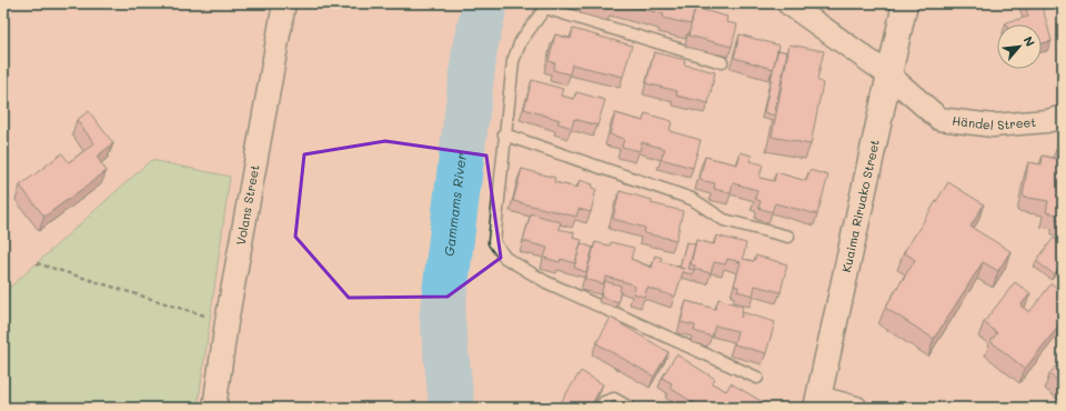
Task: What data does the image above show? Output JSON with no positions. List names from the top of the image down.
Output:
{
  "streets": {
    "street": ["Händel Street", "Volans Street", "Kuaima Riruako Street"]
  },
  "crossings": [
    ["Händel Street", "Kuaima Riruako Street"]
  ],
  "water": ["Gammams River"],
  "north": "top right"
}
